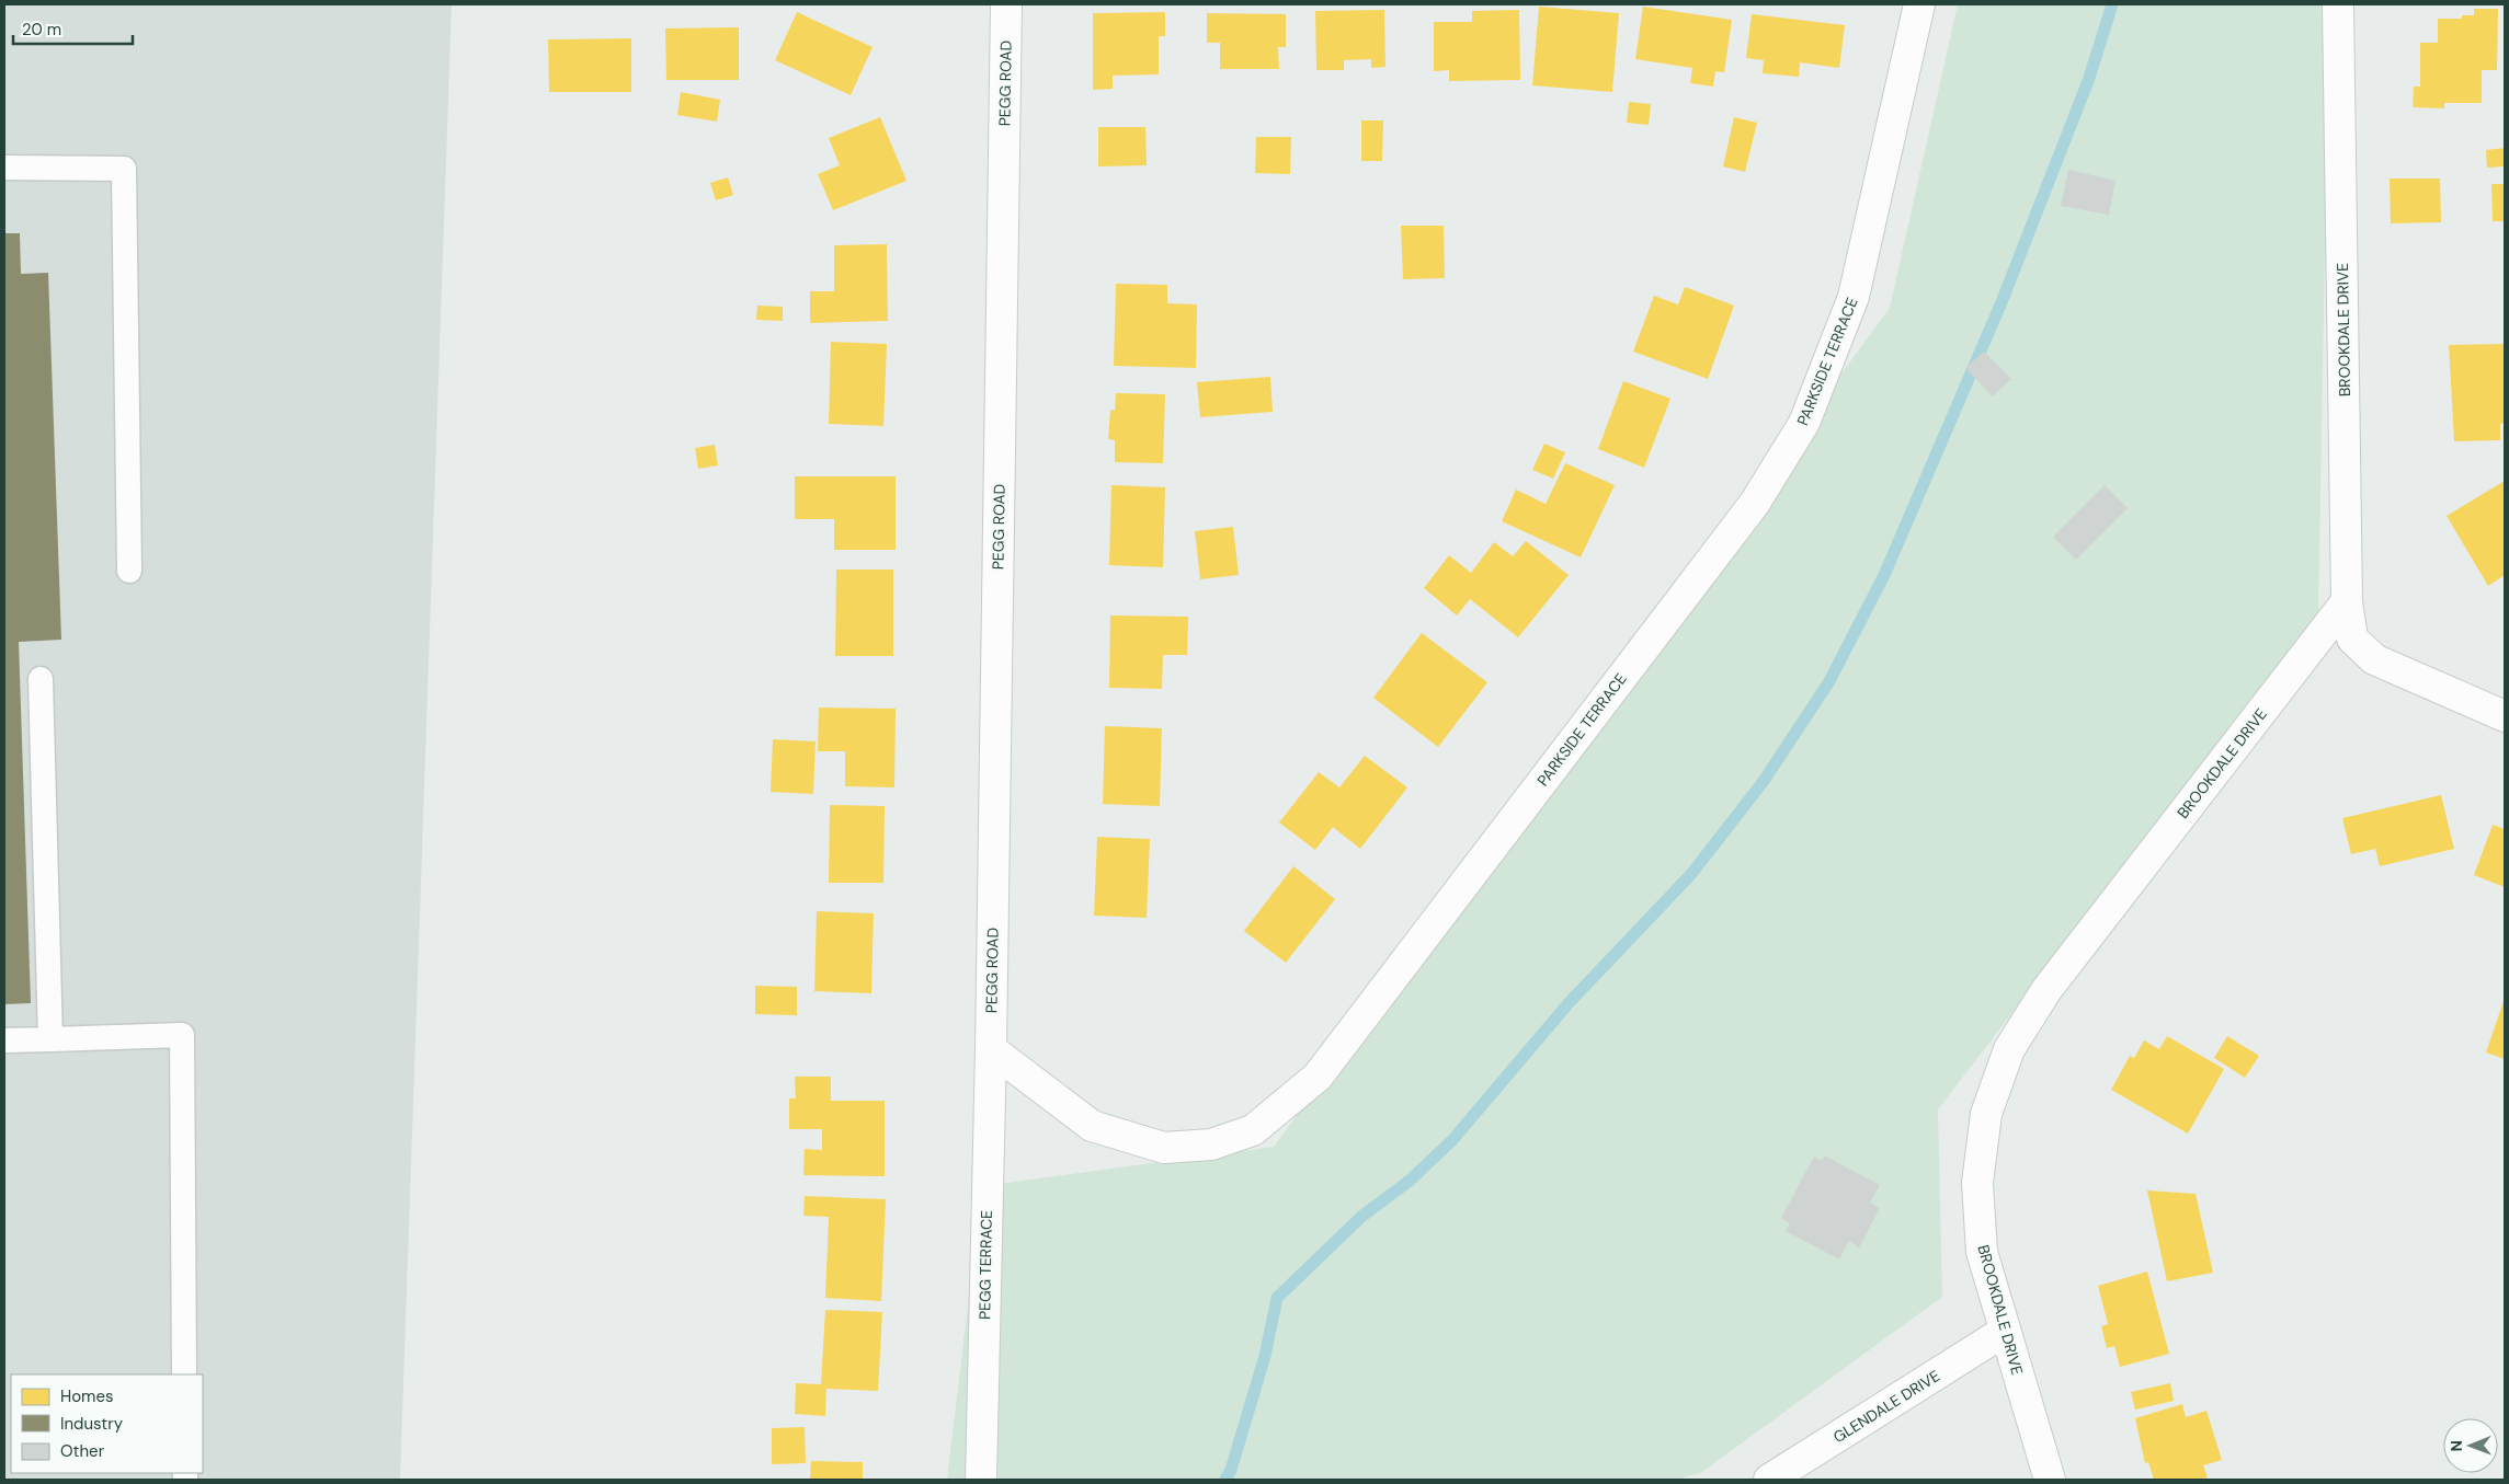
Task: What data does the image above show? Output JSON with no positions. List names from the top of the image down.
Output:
{
  "streets": {
    "street": [
      "PEGG ROAD",
      "BROOKDALE DRIVE",
      "PARKSIDE TERRACE",
      "PEGG TERRACE",
      "GLENDALE DRIVE"
    ]
  },
  "crossings": [
    ["PEGG ROAD", "PARKSIDE TERRACE"],
    ["PEGG ROAD", "PEGG TERRACE"],
    ["BROOKDALE DRIVE", "GLENDALE DRIVE"],
    ["PARKSIDE TERRACE", "PEGG TERRACE"]
  ],
  "legend": ["Homes", "Industry", "Other"],
  "scale_bar": "20 m",
  "north": "left"
}
